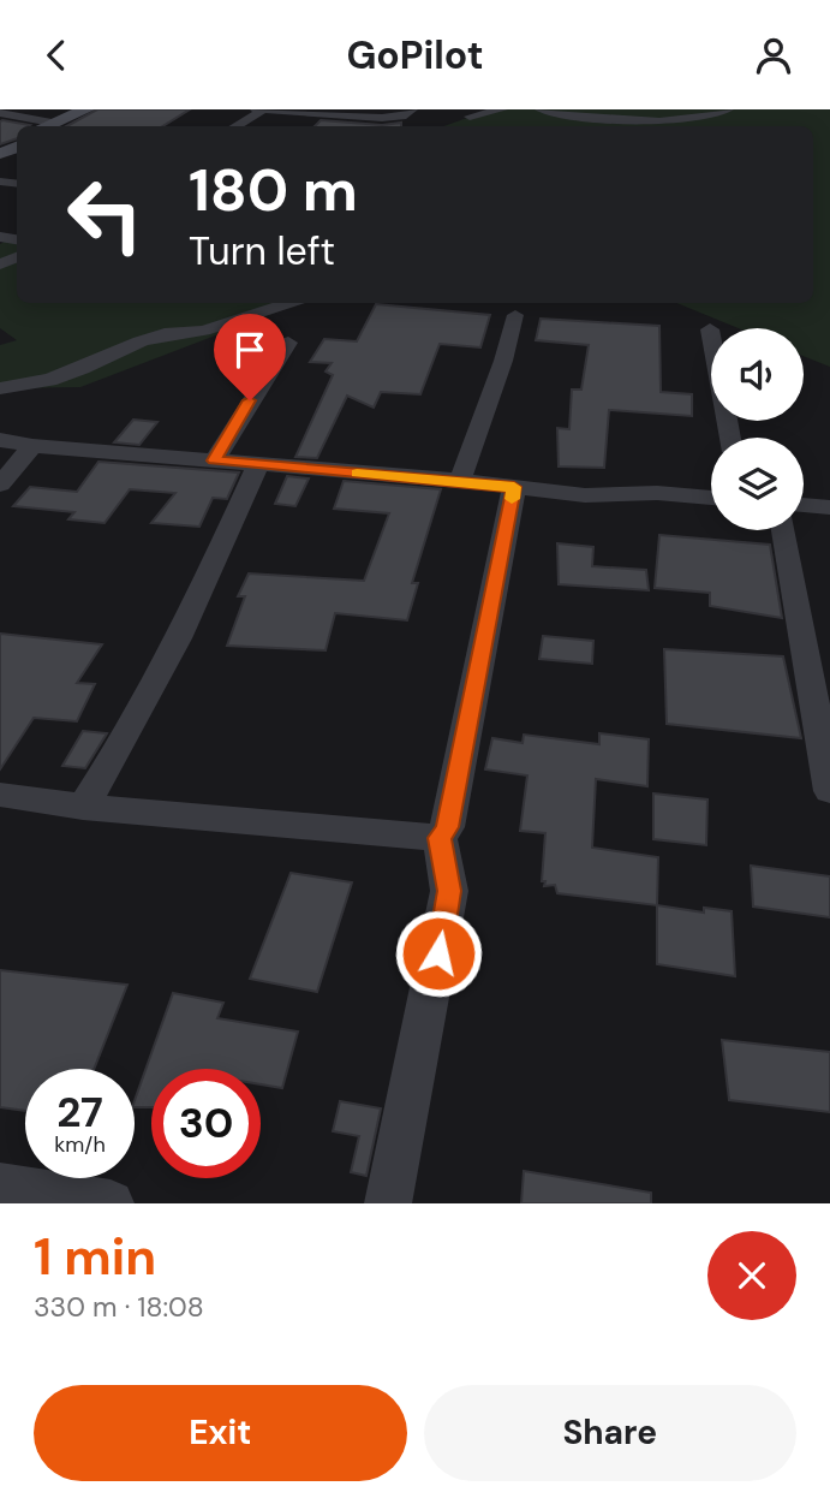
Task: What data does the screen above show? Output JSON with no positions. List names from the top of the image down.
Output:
{
  "page": {
    "header": "GoPilot",
    "turn": ["180 m", "Turn left"],
    "speed": "27 km/h",
    "limit": "30",
    "heading": ["1 min", "330 m · 18:08"],
    "buttons": ["Exit", "Share"]
  }
}
